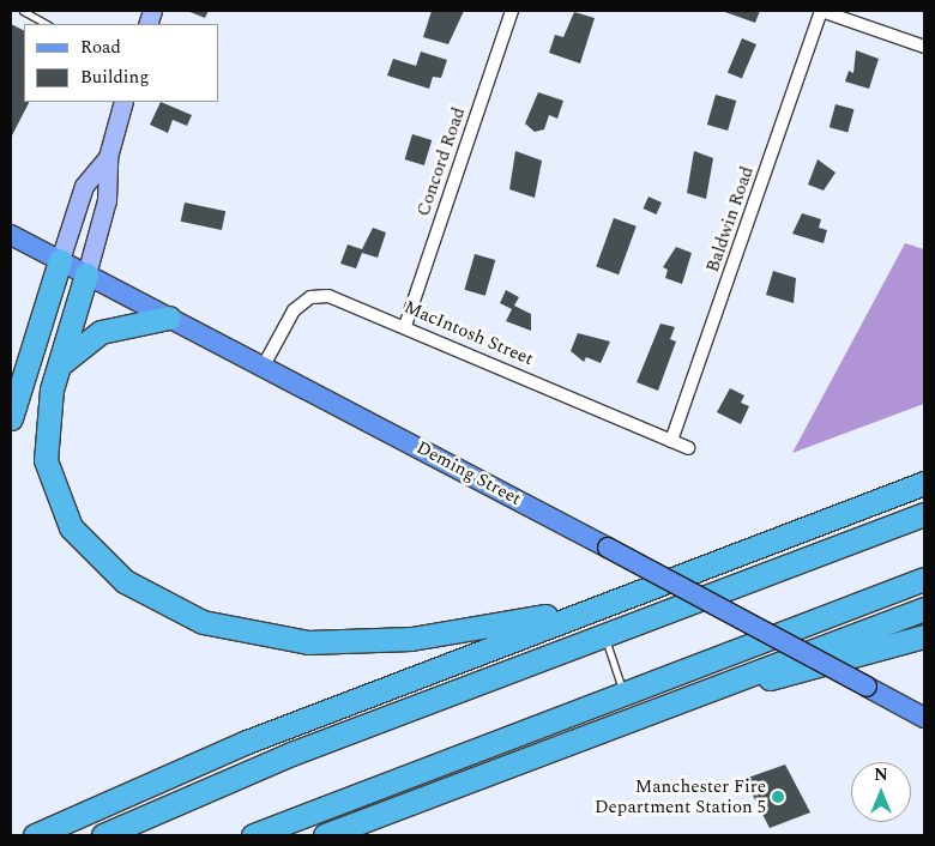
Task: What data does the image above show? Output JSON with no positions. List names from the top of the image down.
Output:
{
  "streets": {
    "main road": ["Deming Street"],
    "street": ["Concord Road", "Baldwin Road", "MacIntosh Street"]
  },
  "crossings": [
    ["Concord Road", "MacIntosh Street"],
    ["Baldwin Road", "MacIntosh Street"],
    ["MacIntosh Street", "Deming Street"]
  ],
  "places": ["Manchester Fire Department Station 5"],
  "legend": ["Road", "Building"],
  "north": "top"
}
